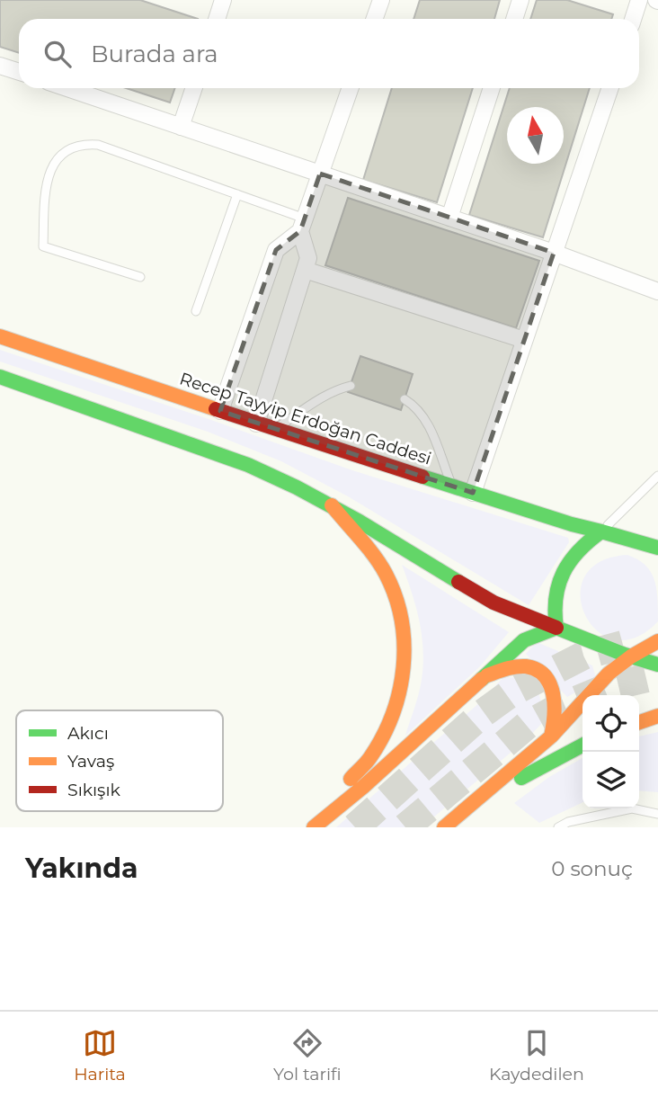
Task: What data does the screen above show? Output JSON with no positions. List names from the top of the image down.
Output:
{
  "streets": {
    "main road": ["Recep Tayyip Erdoğan Caddesi"]
  },
  "legend": ["Akıcı", "Yavaş", "Sıkışık"],
  "north": "top",
  "page": {
    "search": "Burada ara",
    "heading": ["Yakında", "0 sonuç"],
    "nav": ["Harita", "Yol tarifi", "Kaydedilen"]
  }
}
